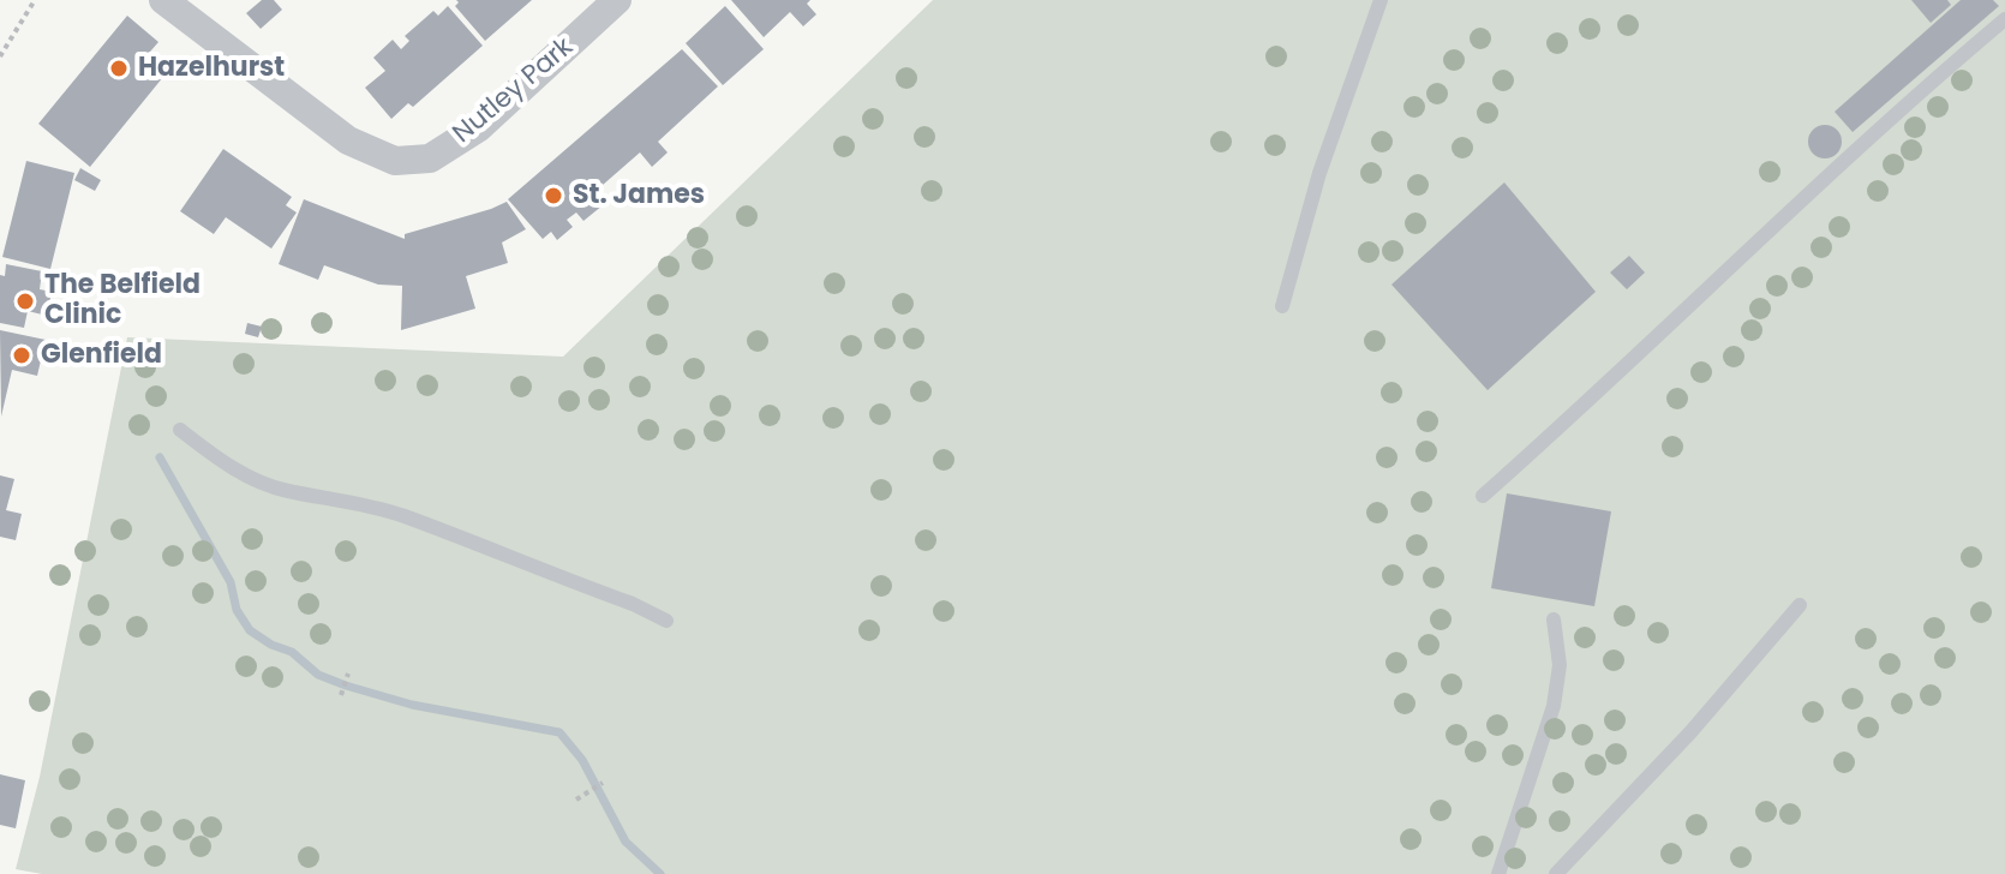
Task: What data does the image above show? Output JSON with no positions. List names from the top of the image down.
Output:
{
  "streets": {
    "street": ["Nutley Park"]
  },
  "places": [
    "Hazelhurst",
    "St. James",
    "The Belfield Clinic",
    "Glenfield"
  ]
}
